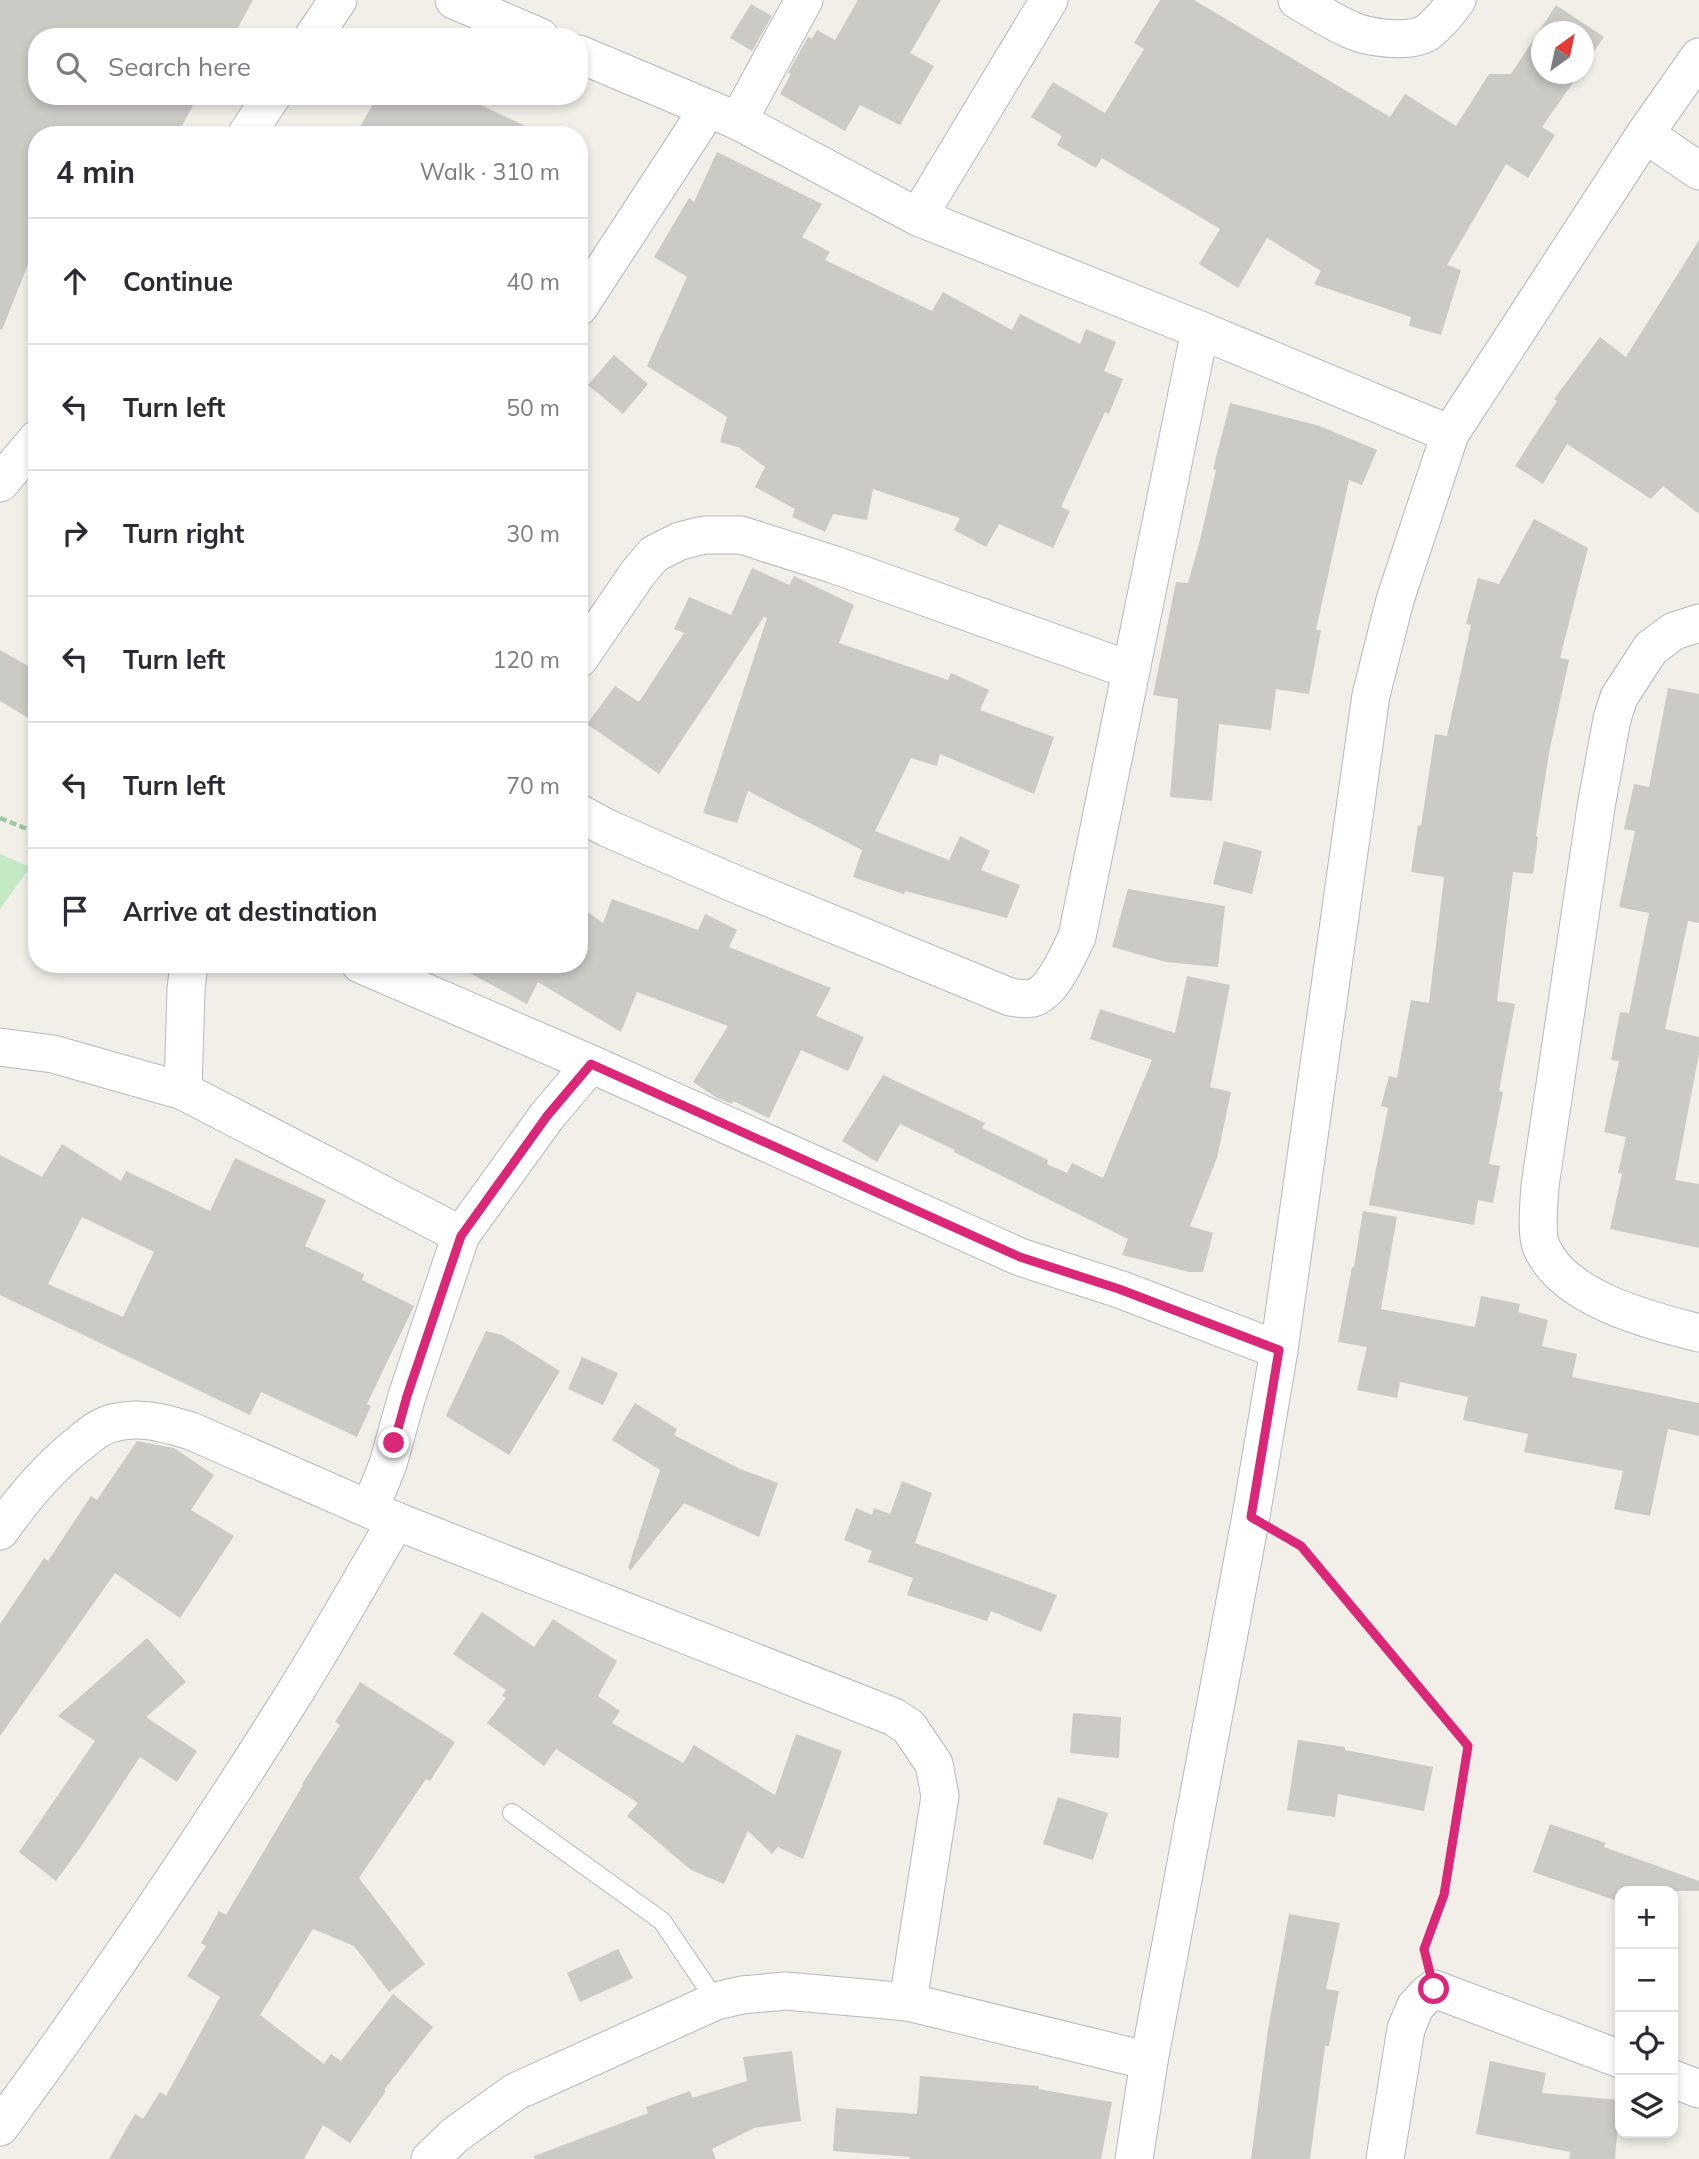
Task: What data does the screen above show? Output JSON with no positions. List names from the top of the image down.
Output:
{
  "north": "top right",
  "page": {
    "search": "Search here",
    "heading": ["4 min", "Walk · 310 m"],
    "list": [
      ["Continue", "40 m"],
      ["Turn left", "50 m"],
      ["Turn right", "30 m"],
      ["Turn left", "120 m"],
      ["Turn left", "70 m"],
      "Arrive at destination"
    ],
    "map_buttons": ["+", "−"]
  }
}
